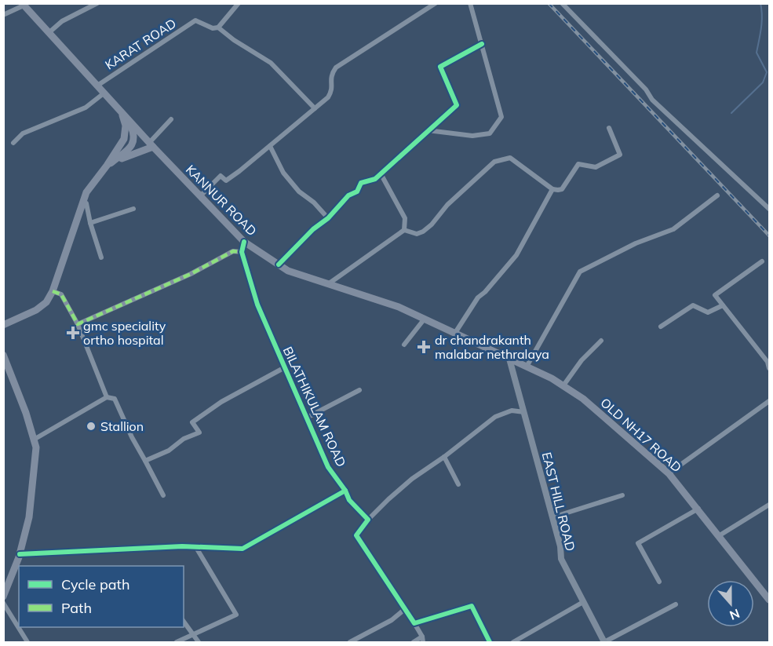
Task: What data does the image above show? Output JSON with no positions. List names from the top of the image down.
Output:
{
  "streets": {
    "main road": ["KANNUR ROAD", "OLD NH17 ROAD"],
    "street": ["KARAT ROAD", "BILATHIKULAM ROAD", "EAST HILL ROAD"]
  },
  "crossings": [
    ["KARAT ROAD", "KANNUR ROAD"],
    ["KANNUR ROAD", "BILATHIKULAM ROAD"],
    ["KANNUR ROAD", "OLD NH17 ROAD"],
    ["KANNUR ROAD", "EAST HILL ROAD"],
    ["OLD NH17 ROAD", "EAST HILL ROAD"]
  ],
  "places": {
    "health": ["gmc speciality ortho hospital", "dr chandrakanth malabar nethralaya"],
    "other": ["Stallion"]
  },
  "legend": ["Cycle path", "Path"],
  "north": "bottom"
}
